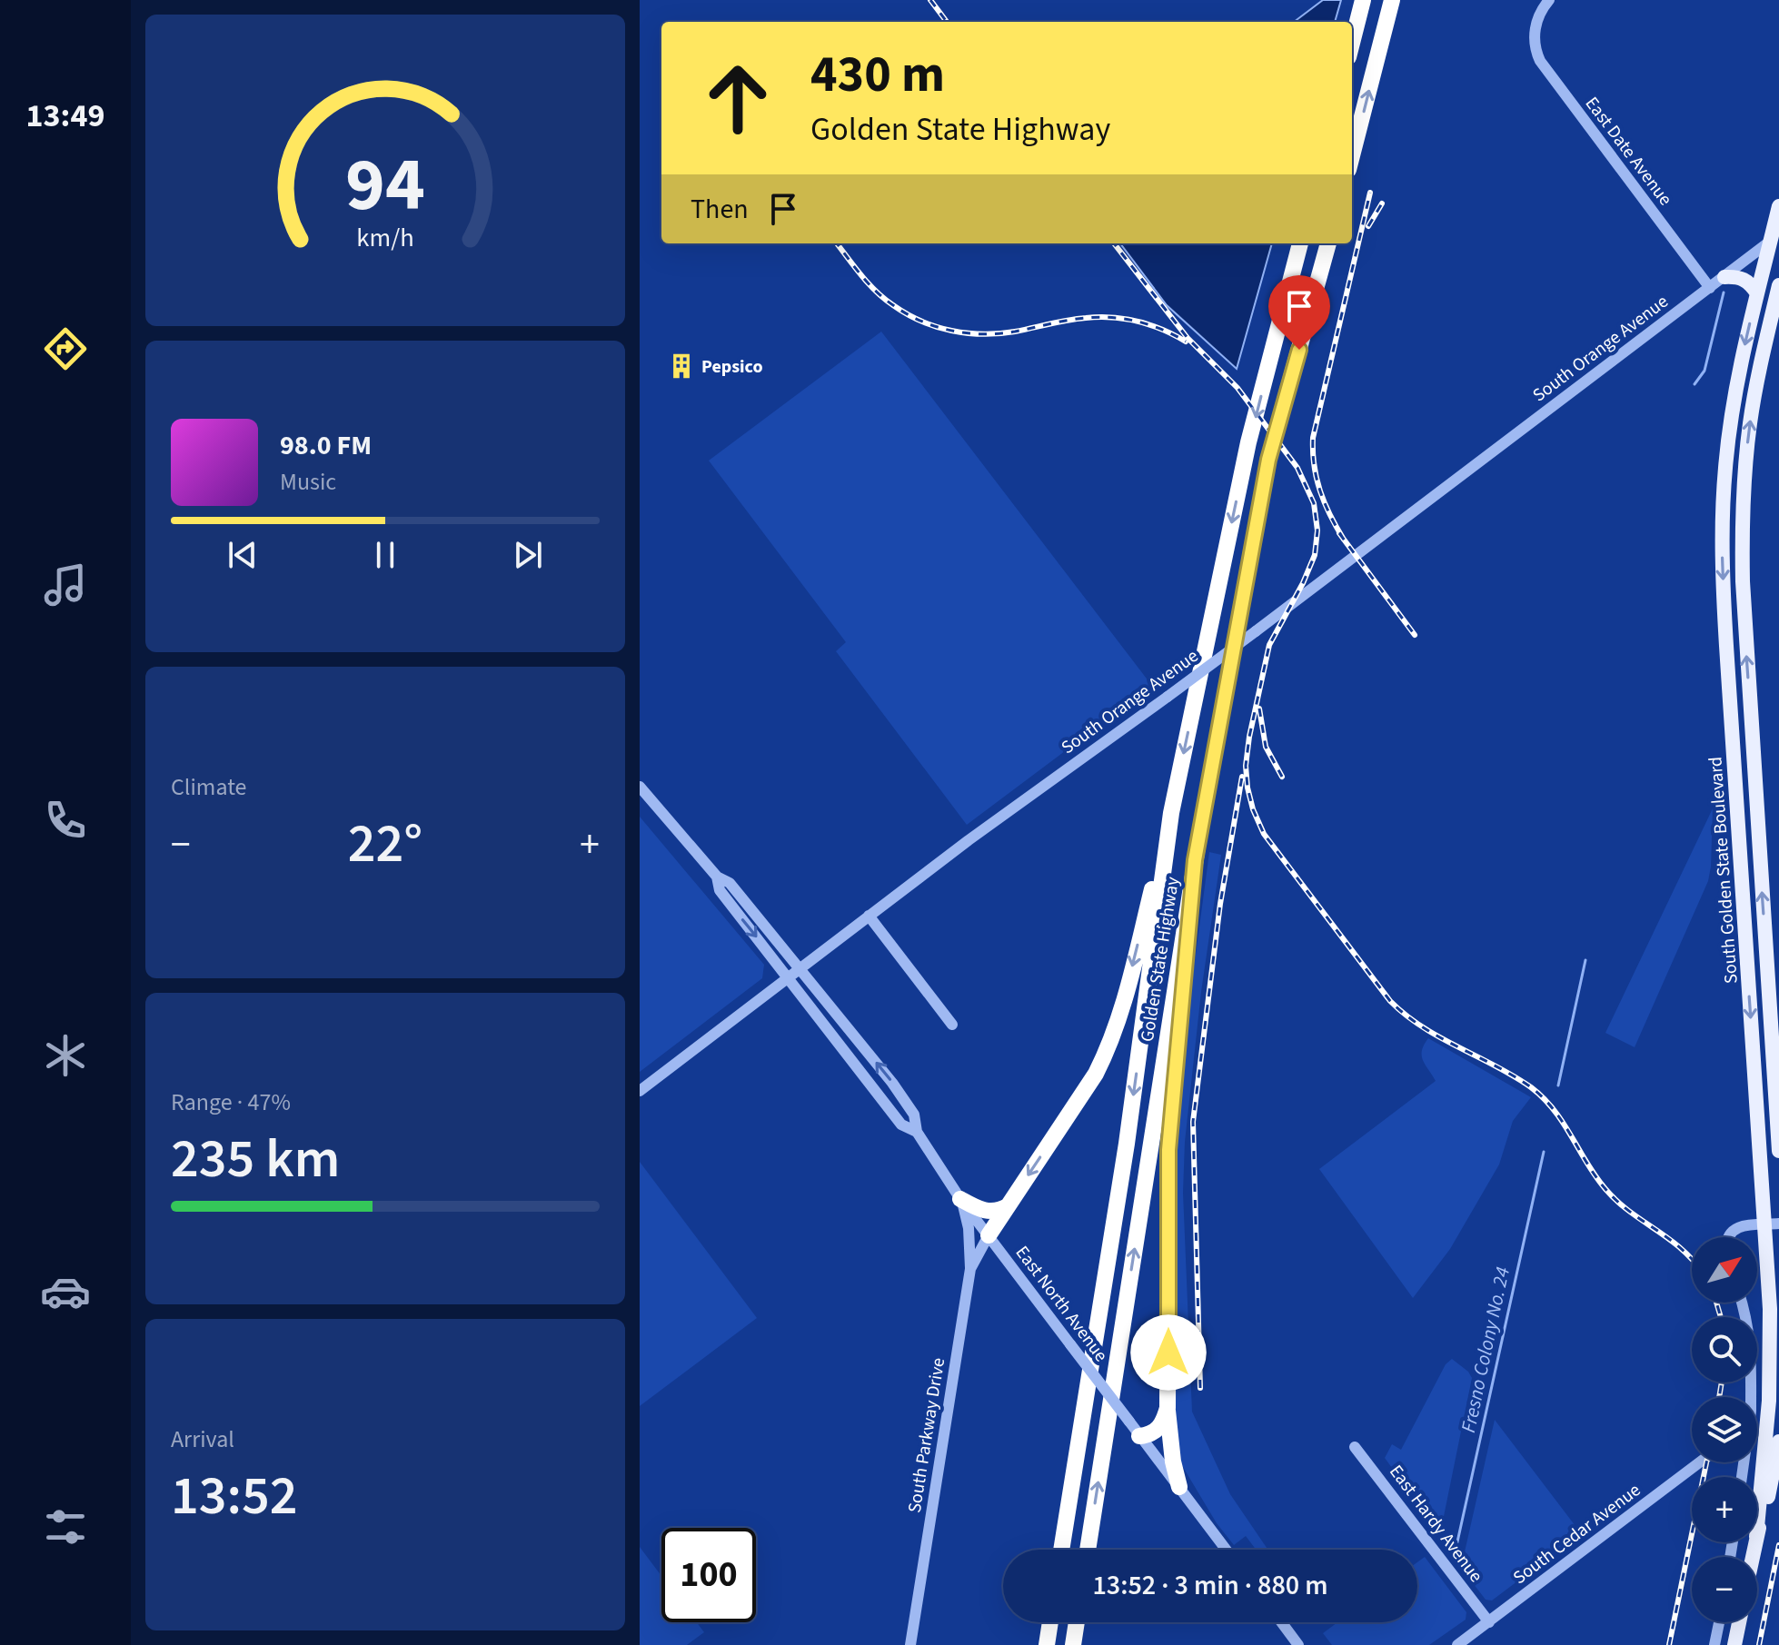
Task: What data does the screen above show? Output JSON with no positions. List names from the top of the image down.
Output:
{
  "streets": {
    "highway": ["Golden State Highway"],
    "main road": ["South Golden State Boulevard"],
    "street": [
      "East Date Avenue",
      "South Orange Avenue",
      "East North Avenue",
      "South Parkway Drive",
      "East Hardy Avenue",
      "South Cedar Avenue"
    ]
  },
  "crossings": [
    ["East Date Avenue", "South Orange Avenue"],
    ["South Orange Avenue", "South Golden State Boulevard"],
    ["South Orange Avenue", "East North Avenue"],
    ["East North Avenue", "South Parkway Drive"],
    ["East Hardy Avenue", "South Cedar Avenue"]
  ],
  "water": ["Fresno Colony No. 24"],
  "places": {
    "building": ["Pepsico"]
  },
  "north": "top right",
  "page": {
    "tabs": "13:49",
    "turn": ["430 m", "Golden State Highway"],
    "then": "Then",
    "song": ["98.0 FM", "Music"],
    "tile": [
      "Climate",
      ["Range · 47%", "235 km"],
      ["Arrival", "13:52"]
    ],
    "heat": ["−", "22°", "+"],
    "map_buttons": ["+", "−"],
    "limit": "100",
    "trip": "13:52 · 3 min · 880 m",
    "gauge": ["94", "km/h"]
  }
}
